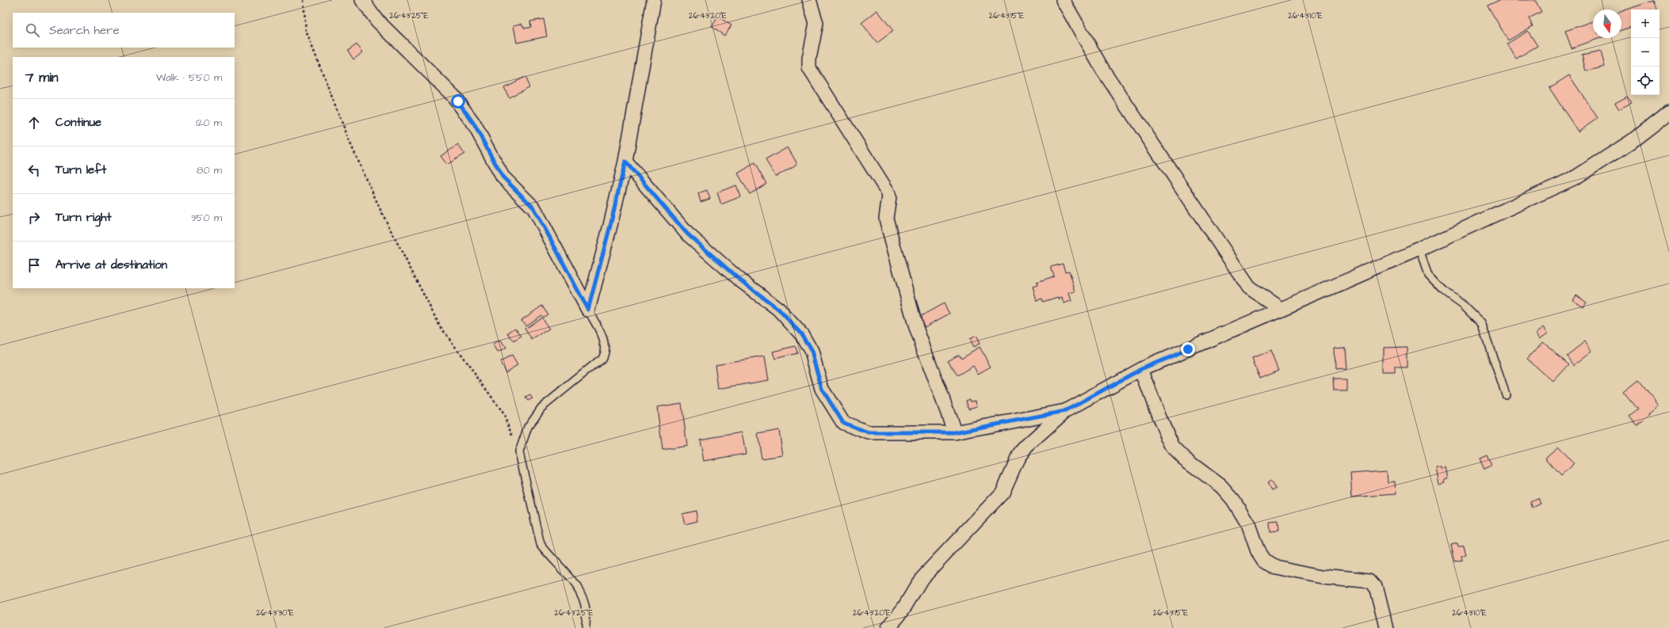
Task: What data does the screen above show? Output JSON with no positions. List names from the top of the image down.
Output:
{
  "north": "bottom",
  "page": {
    "map_buttons": ["+", "−"],
    "search": "Search here",
    "heading": ["7 min", "Walk · 550 m"],
    "list": [
      ["Continue", "120 m"],
      ["Turn left", "80 m"],
      ["Turn right", "350 m"],
      "Arrive at destination"
    ]
  },
  "coordinates": [
    "26°43'25\"E",
    "26°43'20\"E",
    "26°43'15\"E",
    "26°43'10\"E",
    "26°43'30\"E"
  ]
}
